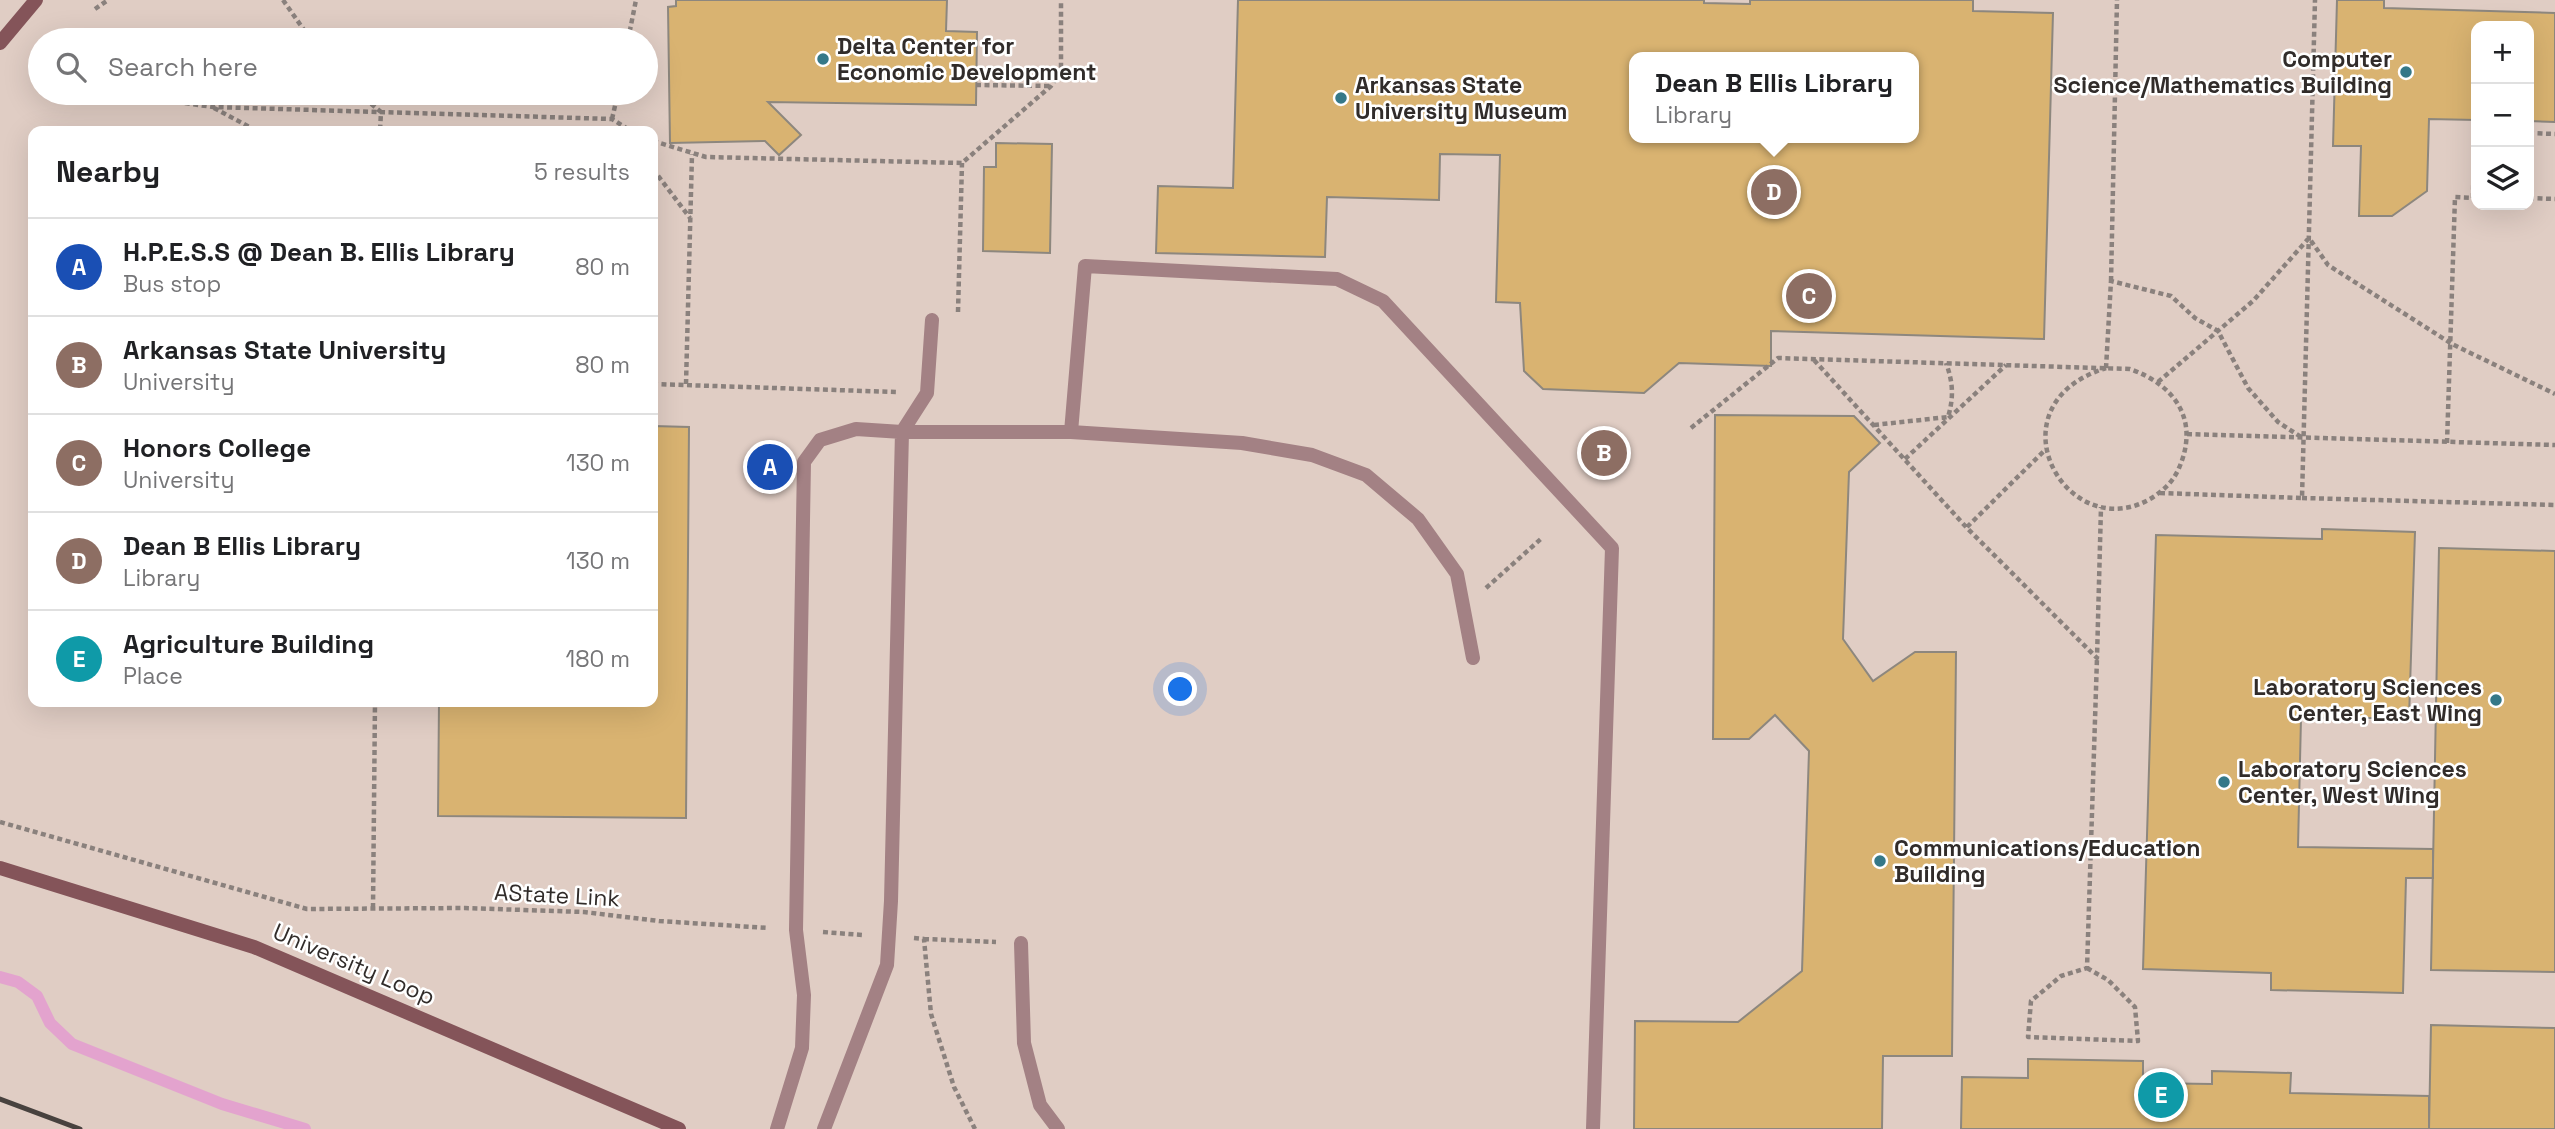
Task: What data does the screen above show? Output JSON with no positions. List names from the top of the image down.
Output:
{
  "streets": {
    "street": ["University Loop"],
    "path": ["AState Link"]
  },
  "places": [
    "Delta Center for Economic Development",
    "Computer Science/Mathematics Building",
    "Arkansas State University Museum",
    "Laboratory Sciences Center, East Wing",
    "Laboratory Sciences Center, West Wing",
    "Communications/Education Building"
  ],
  "page": {
    "map_buttons": ["+", "−"],
    "search": "Search here",
    "popup": ["Dean B Ellis Library", "Library"],
    "heading": ["Nearby", "5 results"],
    "pins": [
      "D",
      "C",
      "B",
      "A",
      "E"
    ],
    "list": [
      {
        "mark": "A",
        "name": "H.P.E.S.S @ Dean B. Ellis Library",
        "note": "Bus stop",
        "value": "80 m"
      },
      {
        "mark": "B",
        "name": "Arkansas State University",
        "note": "University",
        "value": "80 m"
      },
      {
        "mark": "C",
        "name": "Honors College",
        "note": "University",
        "value": "130 m"
      },
      {
        "mark": "D",
        "name": "Dean B Ellis Library",
        "note": "Library",
        "value": "130 m"
      },
      {
        "mark": "E",
        "name": "Agriculture Building",
        "note": "Place",
        "value": "180 m"
      }
    ]
  }
}
